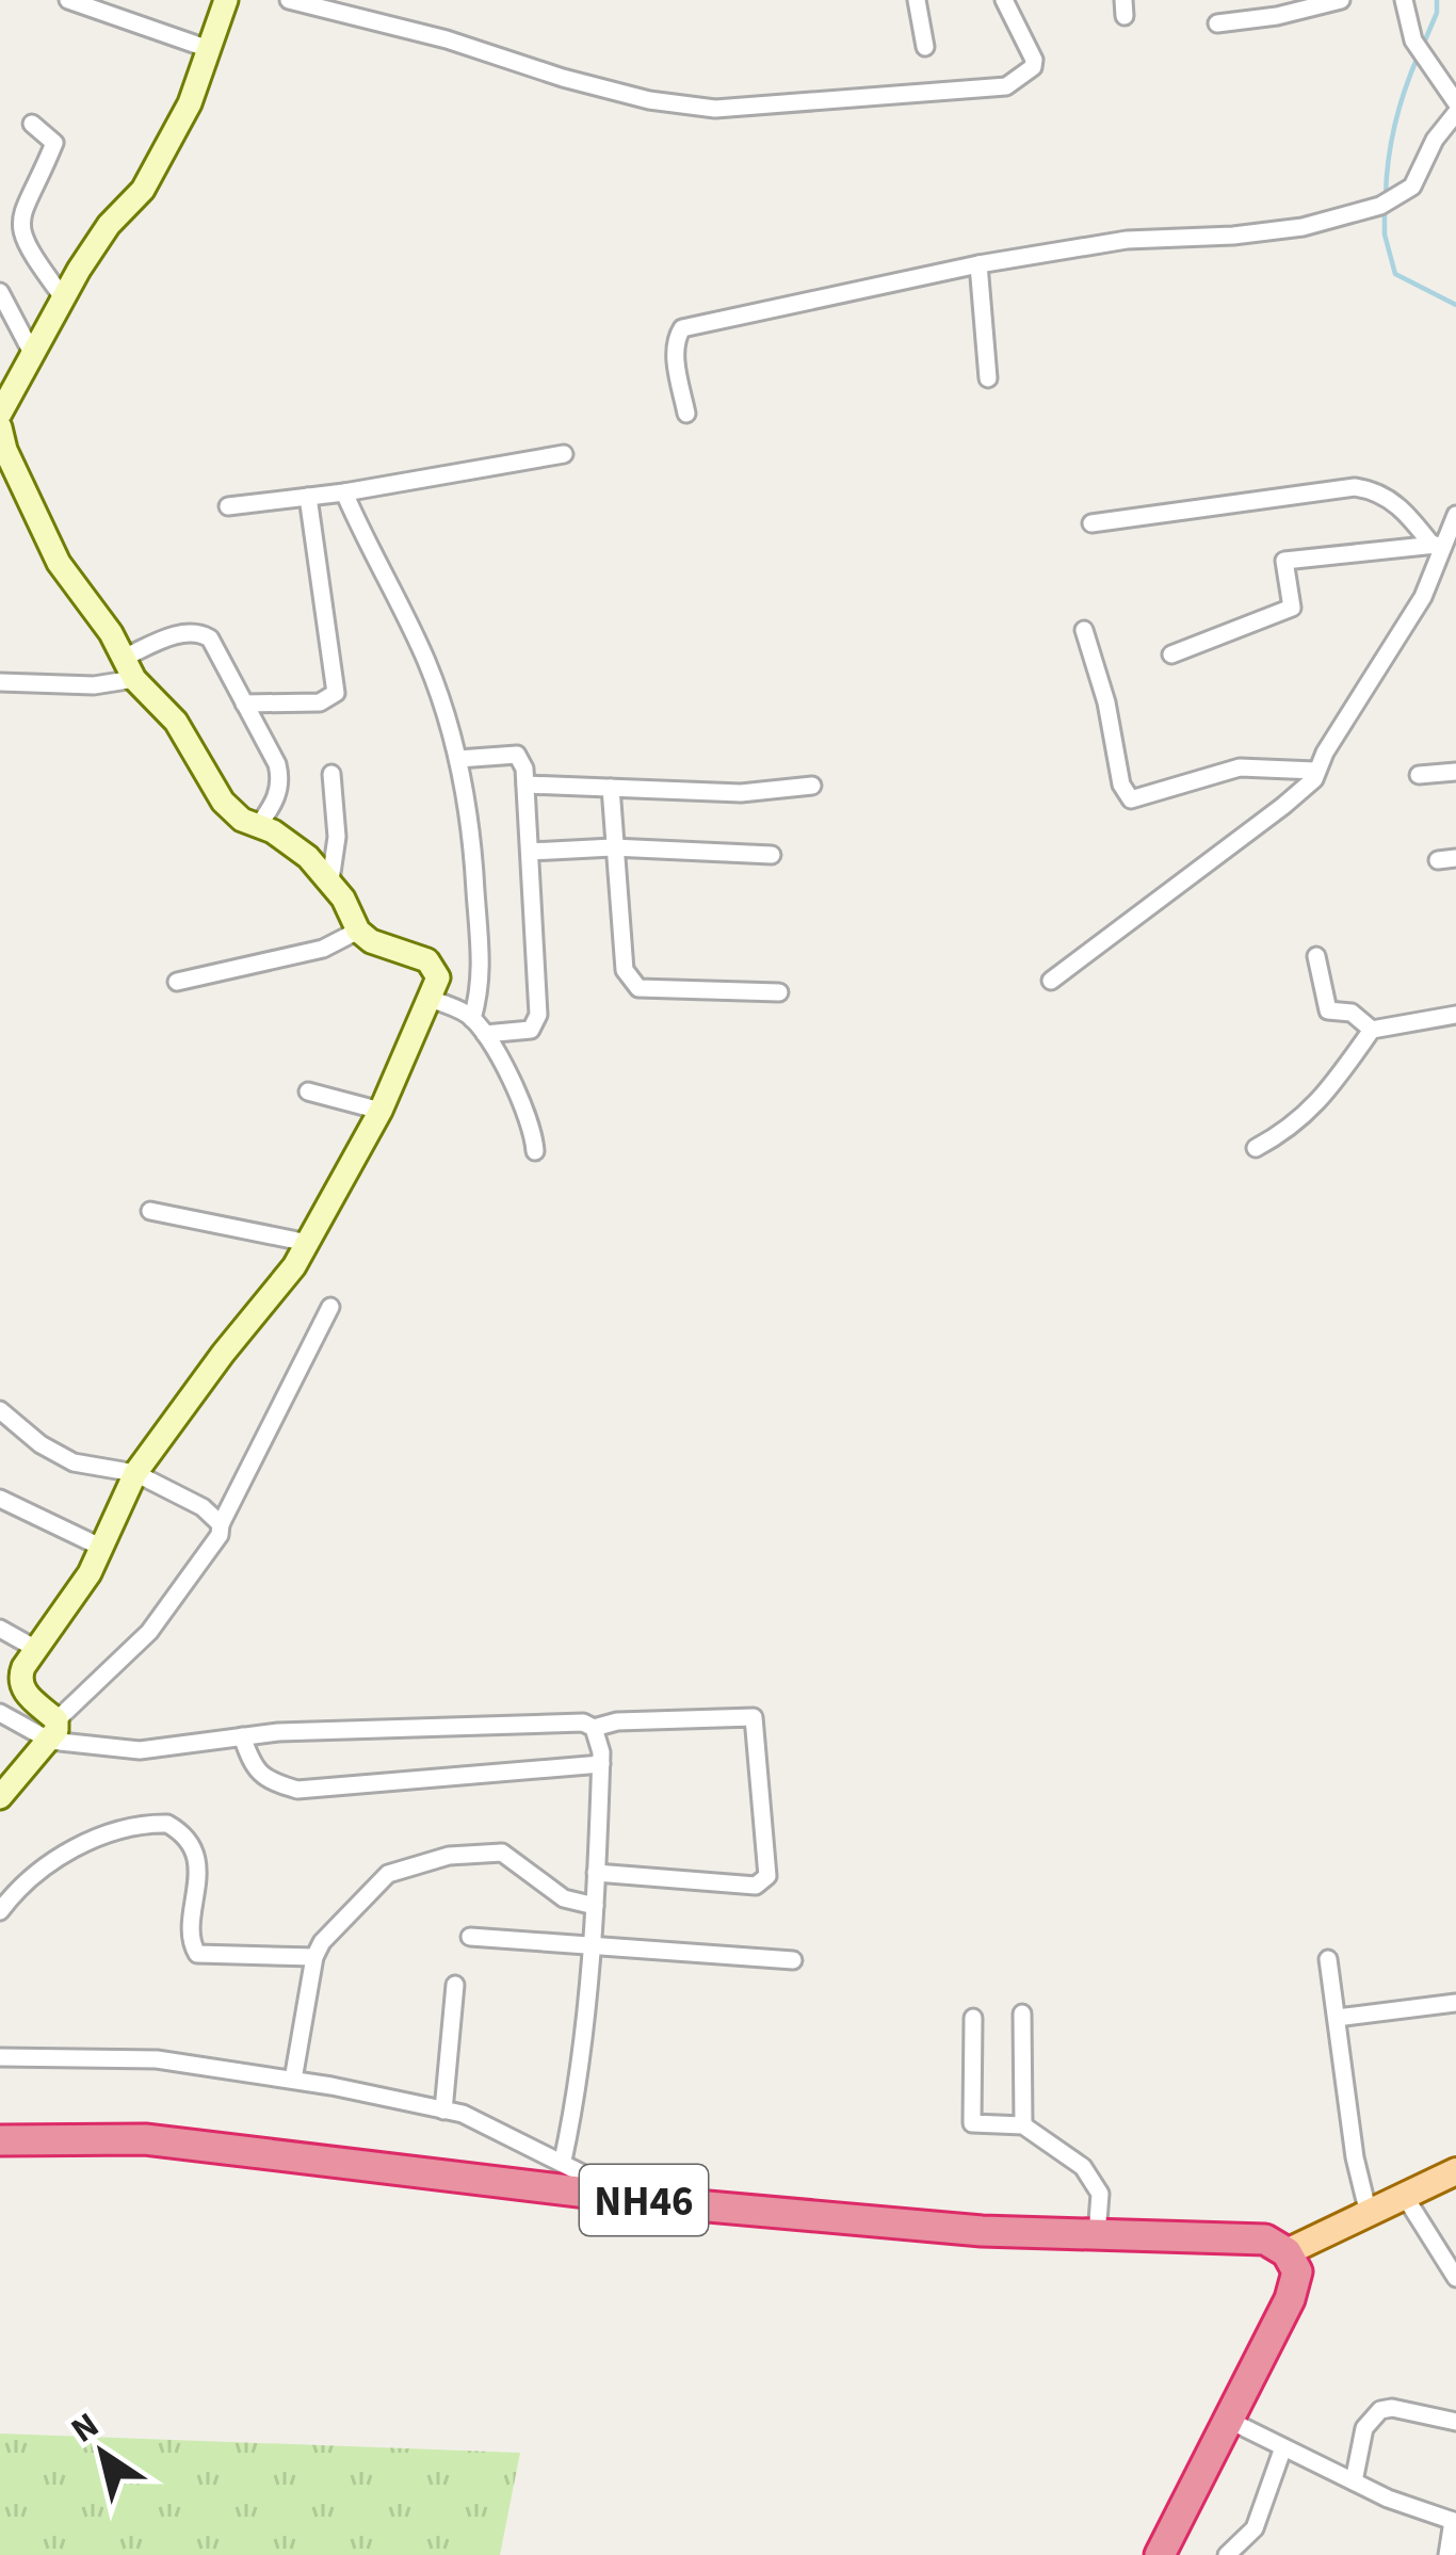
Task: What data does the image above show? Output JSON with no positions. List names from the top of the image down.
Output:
{
  "streets": {
    "highway": ["NH46"]
  },
  "north": "top left"
}
